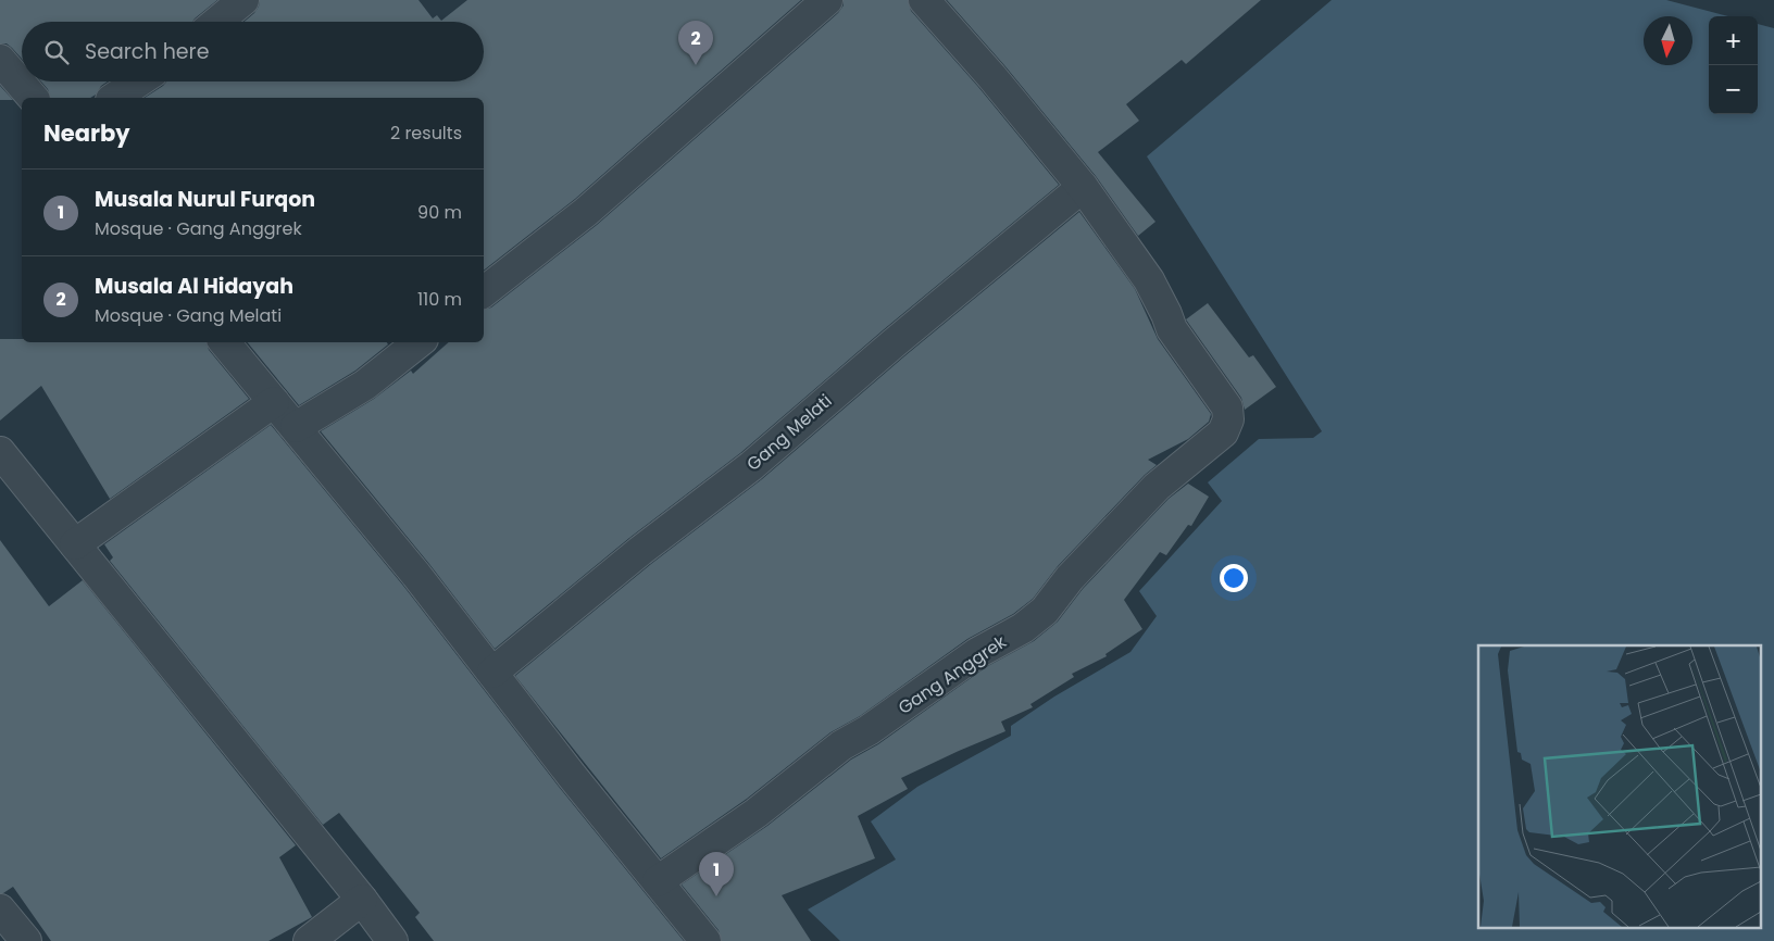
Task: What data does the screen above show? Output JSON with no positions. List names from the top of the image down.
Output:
{
  "streets": {
    "street": ["Gang Melati", "Gang Anggrek"]
  },
  "crossings": [
    ["Gang Melati", "Gang Anggrek"]
  ],
  "north": "bottom",
  "page": {
    "map_buttons": ["+", "−"],
    "pins": ["2", "1"],
    "search": "Search here",
    "heading": ["Nearby", "2 results"],
    "list": [
      {
        "mark": "1",
        "name": "Musala Nurul Furqon",
        "note": "Mosque · Gang Anggrek",
        "value": "90 m"
      },
      {
        "mark": "2",
        "name": "Musala Al Hidayah",
        "note": "Mosque · Gang Melati",
        "value": "110 m"
      }
    ]
  }
}
